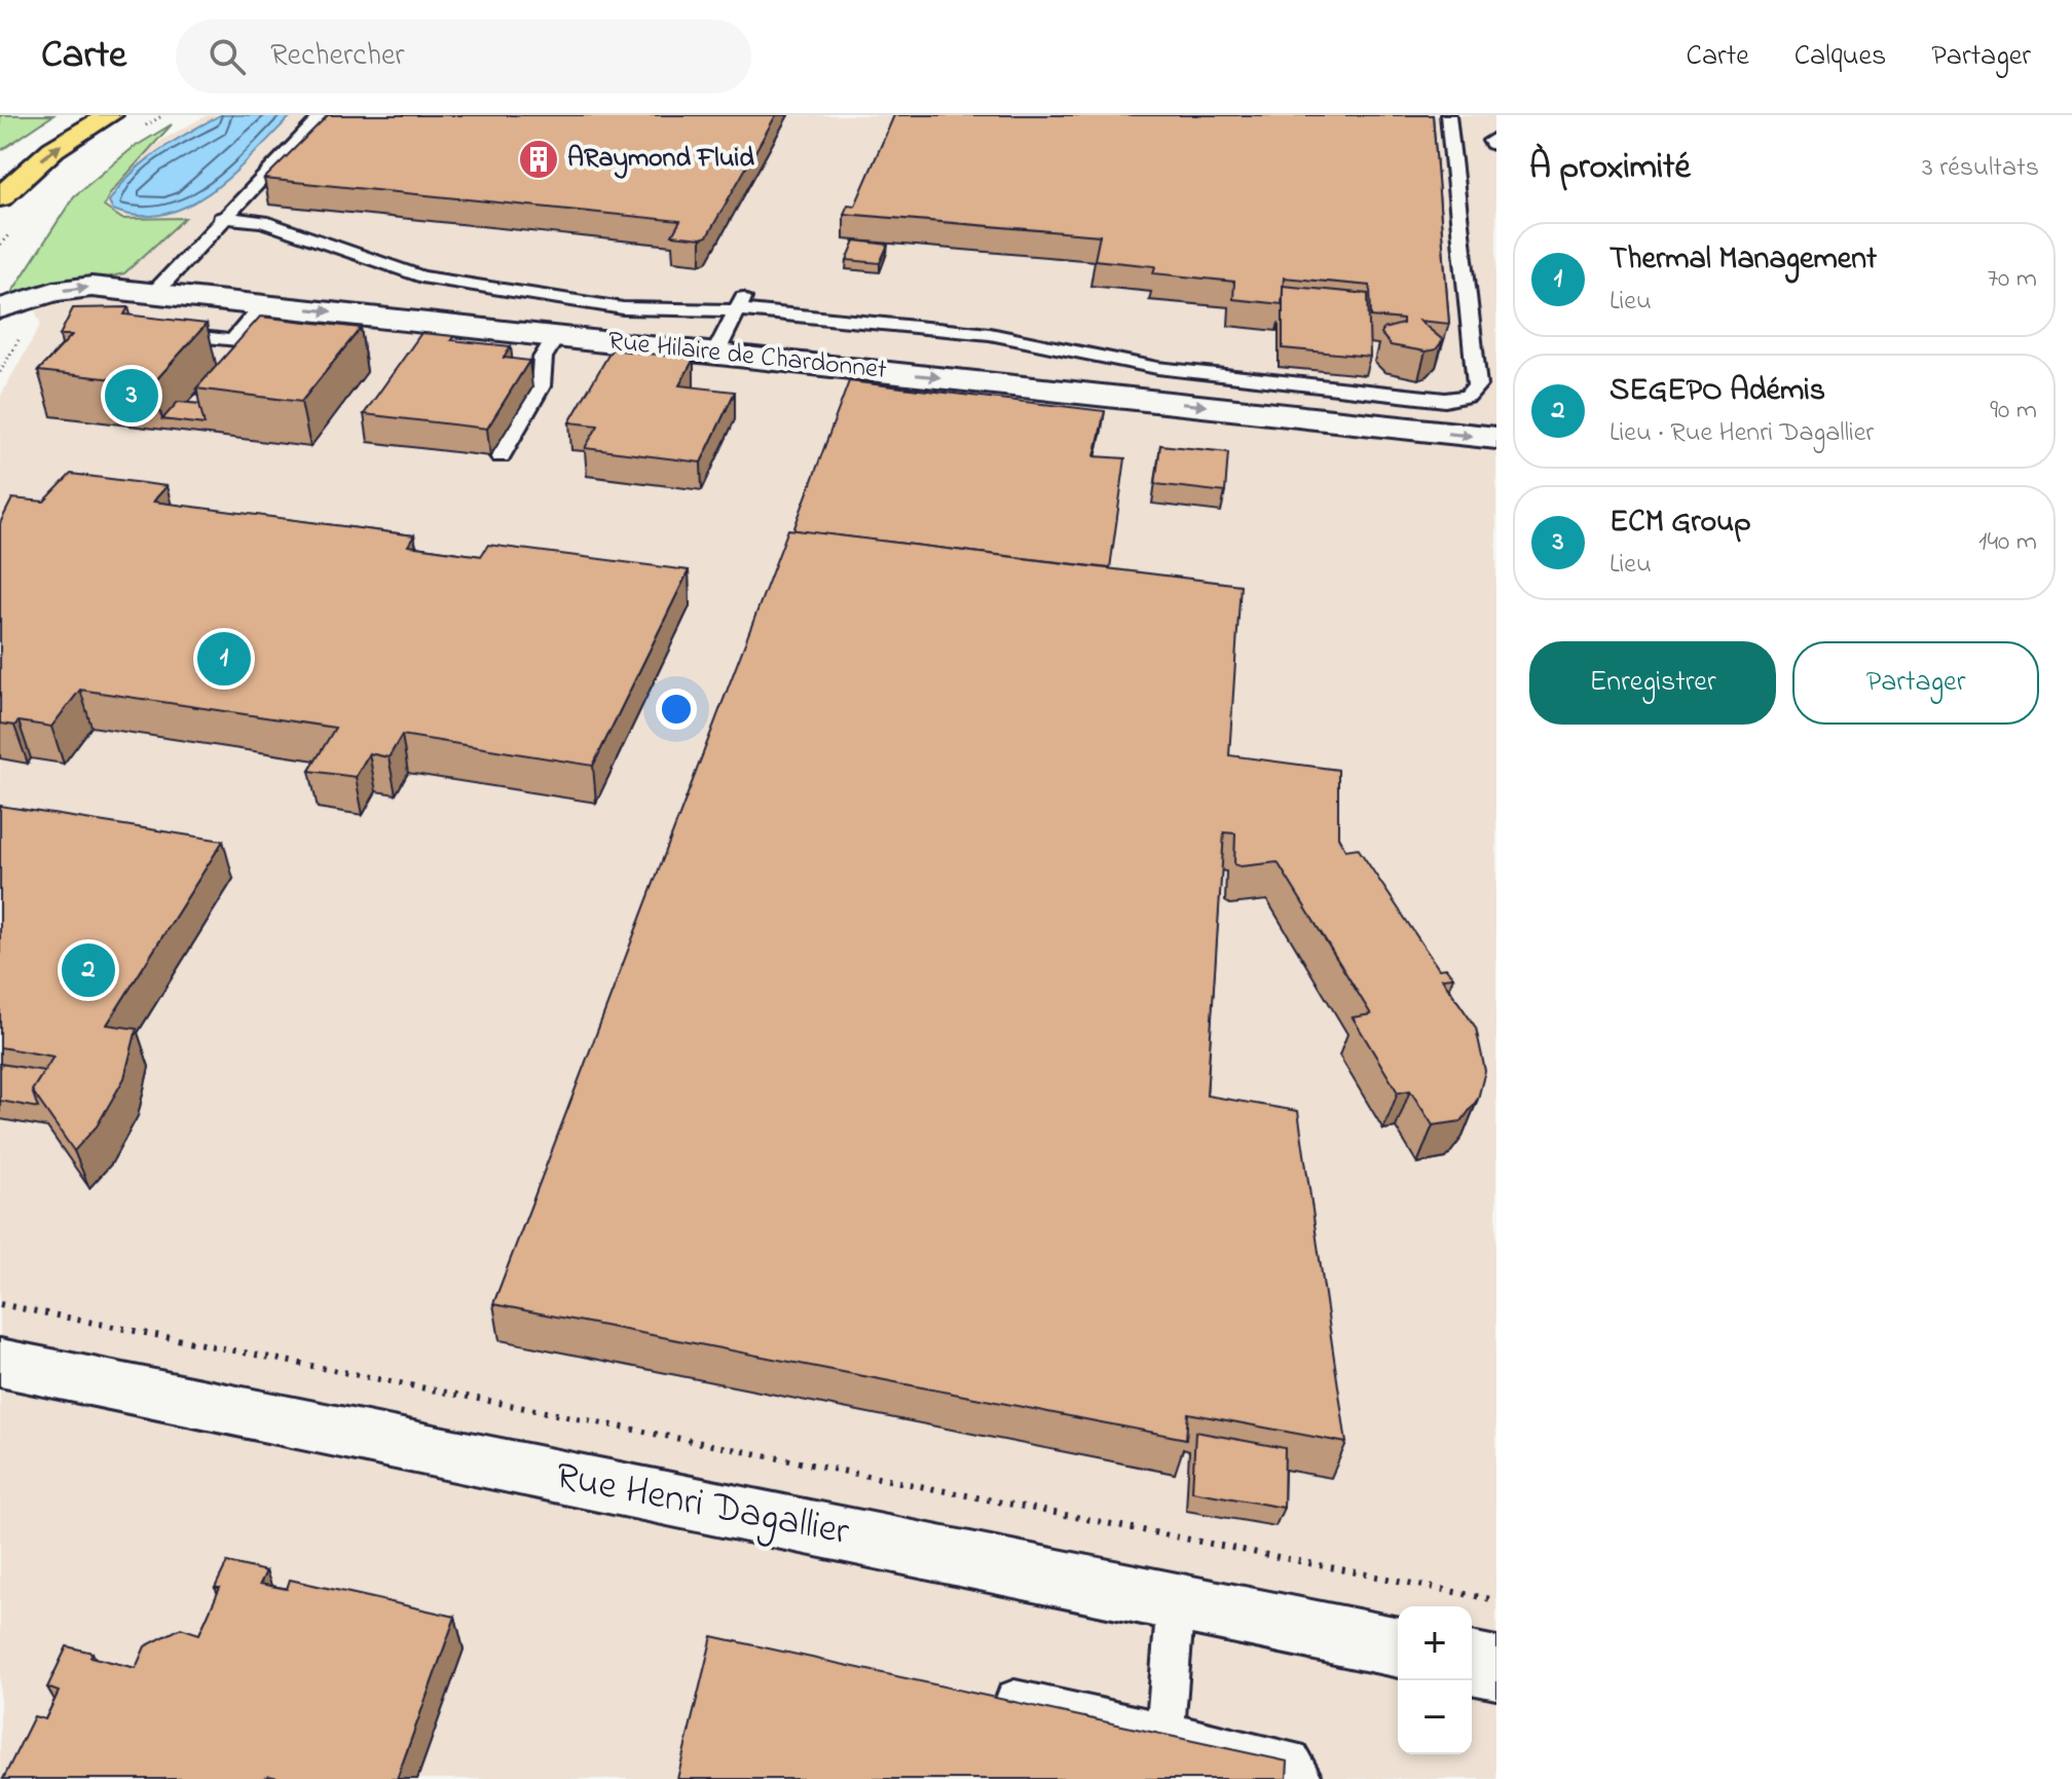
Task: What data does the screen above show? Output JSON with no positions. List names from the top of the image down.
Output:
{
  "streets": {
    "street": ["Rue Hilaire de Chardonnet", "Rue Henri Dagallier"]
  },
  "one_way": ["Rue Hilaire de Chardonnet"],
  "places": {
    "building": ["ARaymond Fluid"]
  },
  "page": {
    "header": "Carte",
    "search": "Rechercher",
    "nav": ["Carte", "Calques", "Partager"],
    "heading": ["À proximité", "3 résultats"],
    "list": [
      {
        "mark": "1",
        "name": "Thermal Management",
        "note": "Lieu",
        "value": "70 m"
      },
      {
        "mark": "2",
        "name": "SEGEPO Adémis",
        "note": "Lieu · Rue Henri Dagallier",
        "value": "90 m"
      },
      {
        "mark": "3",
        "name": "ECM Group",
        "note": "Lieu",
        "value": "140 m"
      }
    ],
    "pins": ["3", "1", "2"],
    "buttons": ["Enregistrer", "Partager"],
    "map_buttons": ["+", "−"]
  }
}
